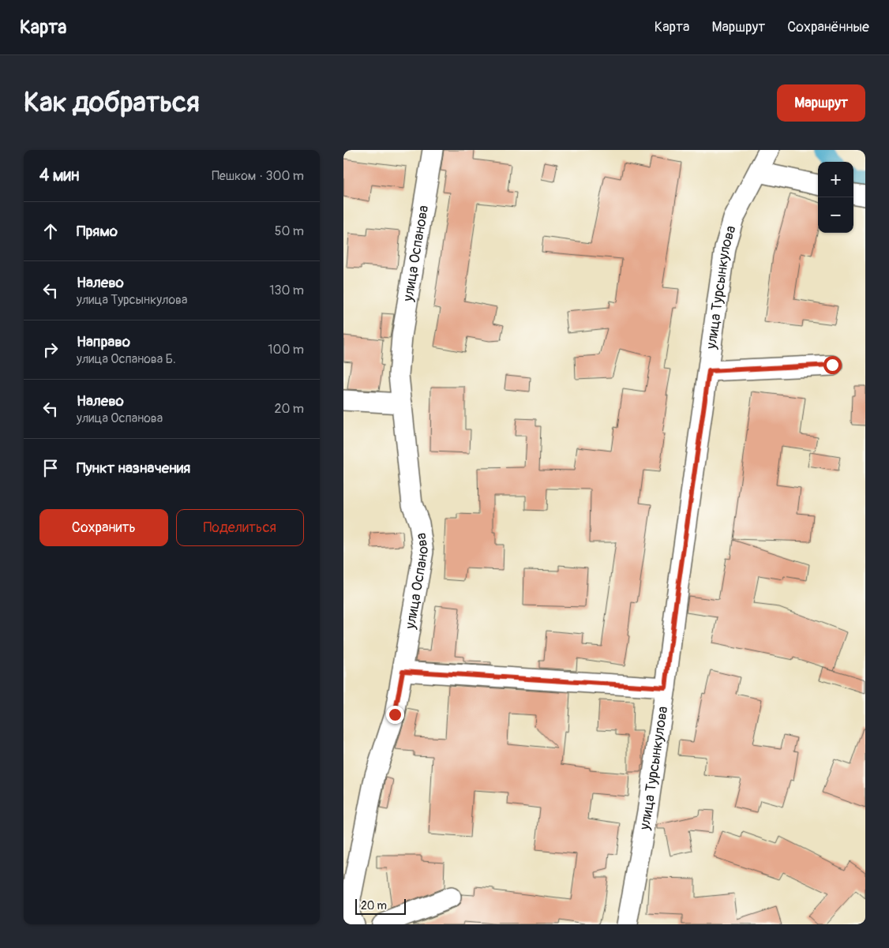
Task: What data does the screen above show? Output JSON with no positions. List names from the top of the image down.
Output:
{
  "streets": {
    "street": ["улица Оспанова", "улица Турсынкулова"]
  },
  "scale_bar": "20 m",
  "page": {
    "header": "Карта",
    "nav": ["Карта", "Маршрут", "Сохранённые"],
    "buttons": [
      "Маршрут",
      ["Сохранить", "Поделиться"]
    ],
    "title": "Как добраться",
    "heading": ["4 мин", "Пешком · 300 m"],
    "map_buttons": ["+", "−"],
    "list": [
      ["Прямо", "50 m"],
      ["Налево", "улица Турсынкулова", "130 m"],
      ["Направо", "улица Оспанова Б.", "100 m"],
      ["Налево", "улица Оспанова", "20 m"],
      "Пункт назначения"
    ],
    "scale": "20 m"
  }
}
